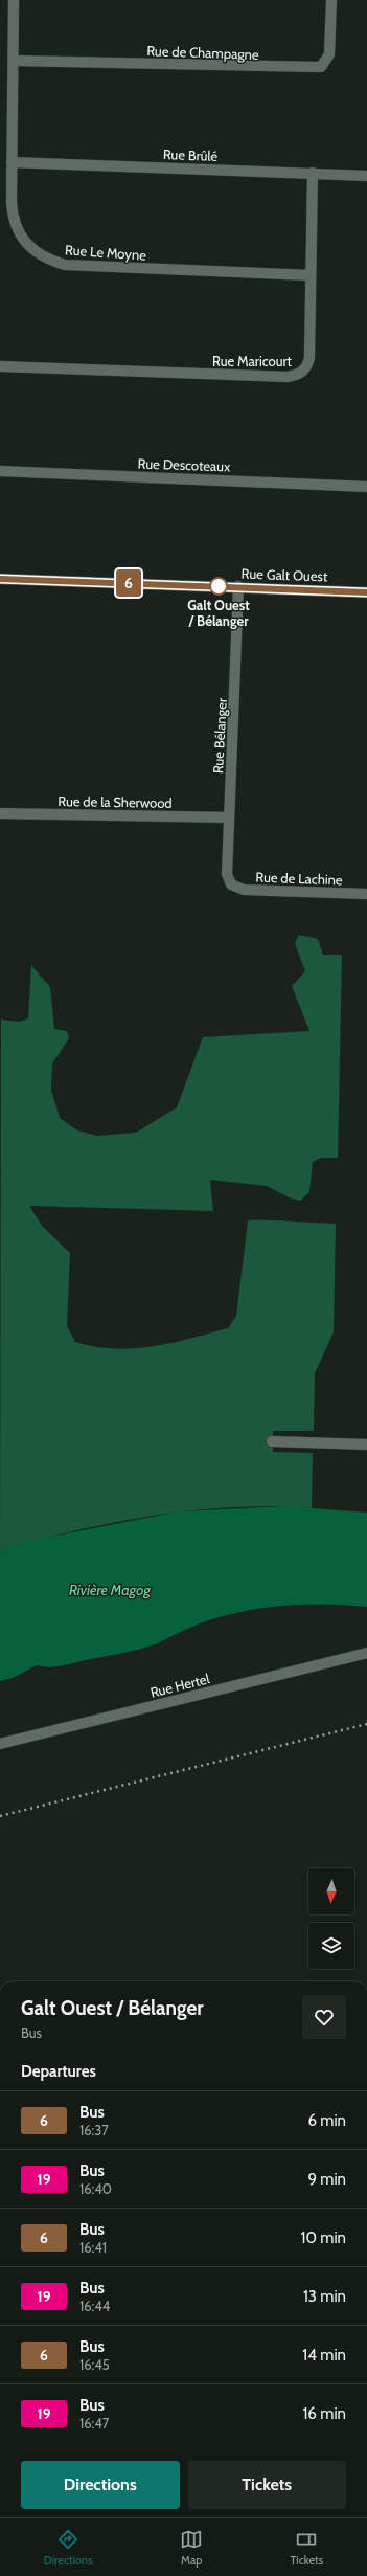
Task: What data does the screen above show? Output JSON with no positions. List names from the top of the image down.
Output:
{
  "streets": {
    "street": [
      "Rue de Champagne",
      "Rue Brûlé",
      "Rue Le Moyne",
      "Rue Maricourt",
      "Rue Descoteaux",
      "Rue Galt Ouest",
      "Rue Bélanger",
      "Rue de la Sherwood",
      "Rue de Lachine",
      "Rue Hertel"
    ]
  },
  "crossings": [
    ["Rue de Champagne", "Rue Le Moyne"],
    ["Rue Brûlé", "Rue Le Moyne"],
    ["Rue Brûlé", "Rue Maricourt"],
    ["Rue Le Moyne", "Rue Maricourt"],
    ["Rue Galt Ouest", "Rue Bélanger"],
    ["Rue Bélanger", "Rue de la Sherwood"],
    ["Rue Bélanger", "Rue de Lachine"]
  ],
  "water": ["Rivière Magog"],
  "places": ["Galt Ouest / Bélanger"],
  "lines": ["bus line 6"],
  "north": "bottom",
  "page": {
    "on_map": "6",
    "heading": [
      ["Galt Ouest / Bélanger", "Bus"],
      "Departures"
    ],
    "list": [
      {
        "mark": "6",
        "name": "Bus",
        "note": "16:37",
        "value": "6 min"
      },
      {
        "mark": "19",
        "name": "Bus",
        "note": "16:40",
        "value": "9 min"
      },
      {
        "mark": "6",
        "name": "Bus",
        "note": "16:41",
        "value": "10 min"
      },
      {
        "mark": "19",
        "name": "Bus",
        "note": "16:44",
        "value": "13 min"
      },
      {
        "mark": "6",
        "name": "Bus",
        "note": "16:45",
        "value": "14 min"
      },
      {
        "mark": "19",
        "name": "Bus",
        "note": "16:47",
        "value": "16 min"
      }
    ],
    "buttons": ["Directions", "Tickets"],
    "tabs": ["Directions", "Map", "Tickets"]
  }
}
